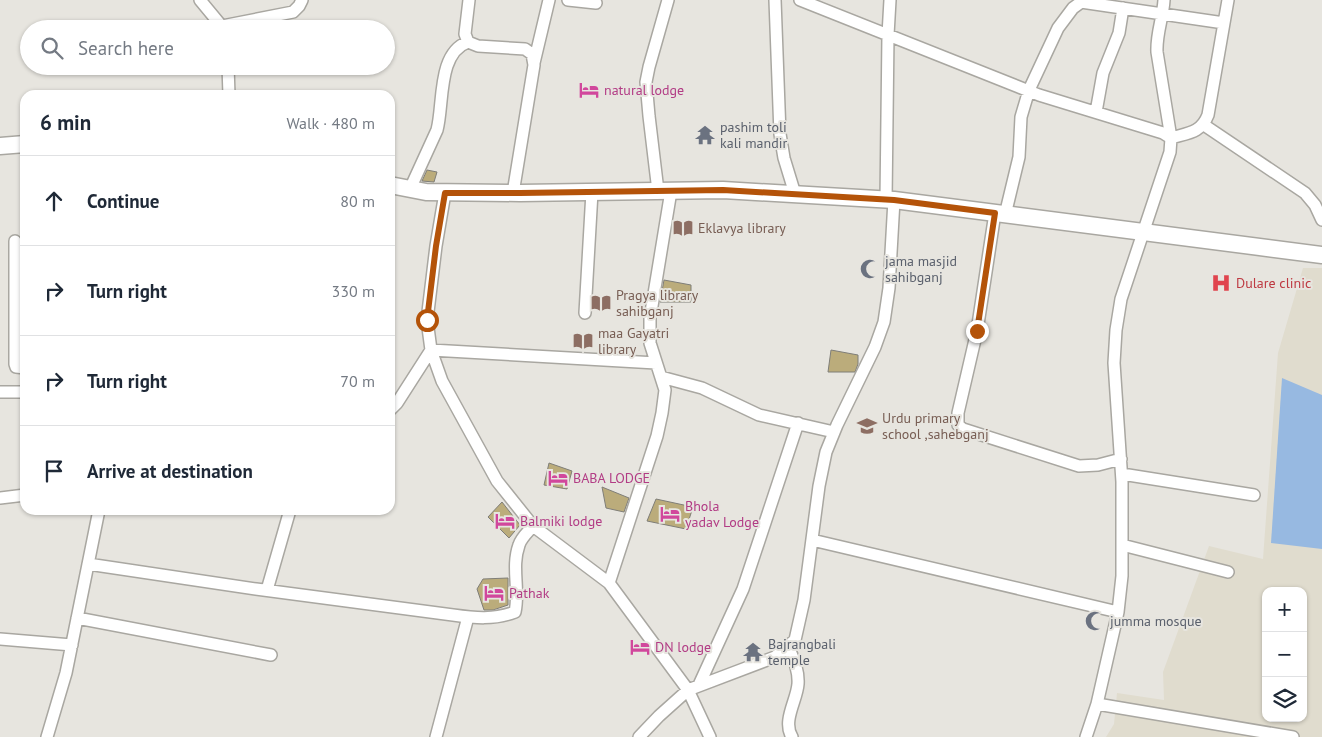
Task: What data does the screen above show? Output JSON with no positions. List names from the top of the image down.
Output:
{
  "places": {
    "hotel": [
      "natural lodge",
      "BABA LODGE",
      "Bhola yadav Lodge",
      "Balmiki lodge",
      "Pathak",
      "DN lodge"
    ],
    "temple": ["pashim toli kali mandir", "Bajrangbali temple"],
    "library": ["Eklavya library", "Pragya library sahibganj", "maa Gayatri library"],
    "mosque": ["jama masjid sahibganj", "jumma mosque"],
    "hospital": ["Dulare clinic"],
    "school or university": ["Urdu primary school ,sahebganj"]
  },
  "page": {
    "search": "Search here",
    "heading": ["6 min", "Walk · 480 m"],
    "list": [
      ["Continue", "80 m"],
      ["Turn right", "330 m"],
      ["Turn right", "70 m"],
      "Arrive at destination"
    ],
    "map_buttons": ["+", "−"]
  }
}
